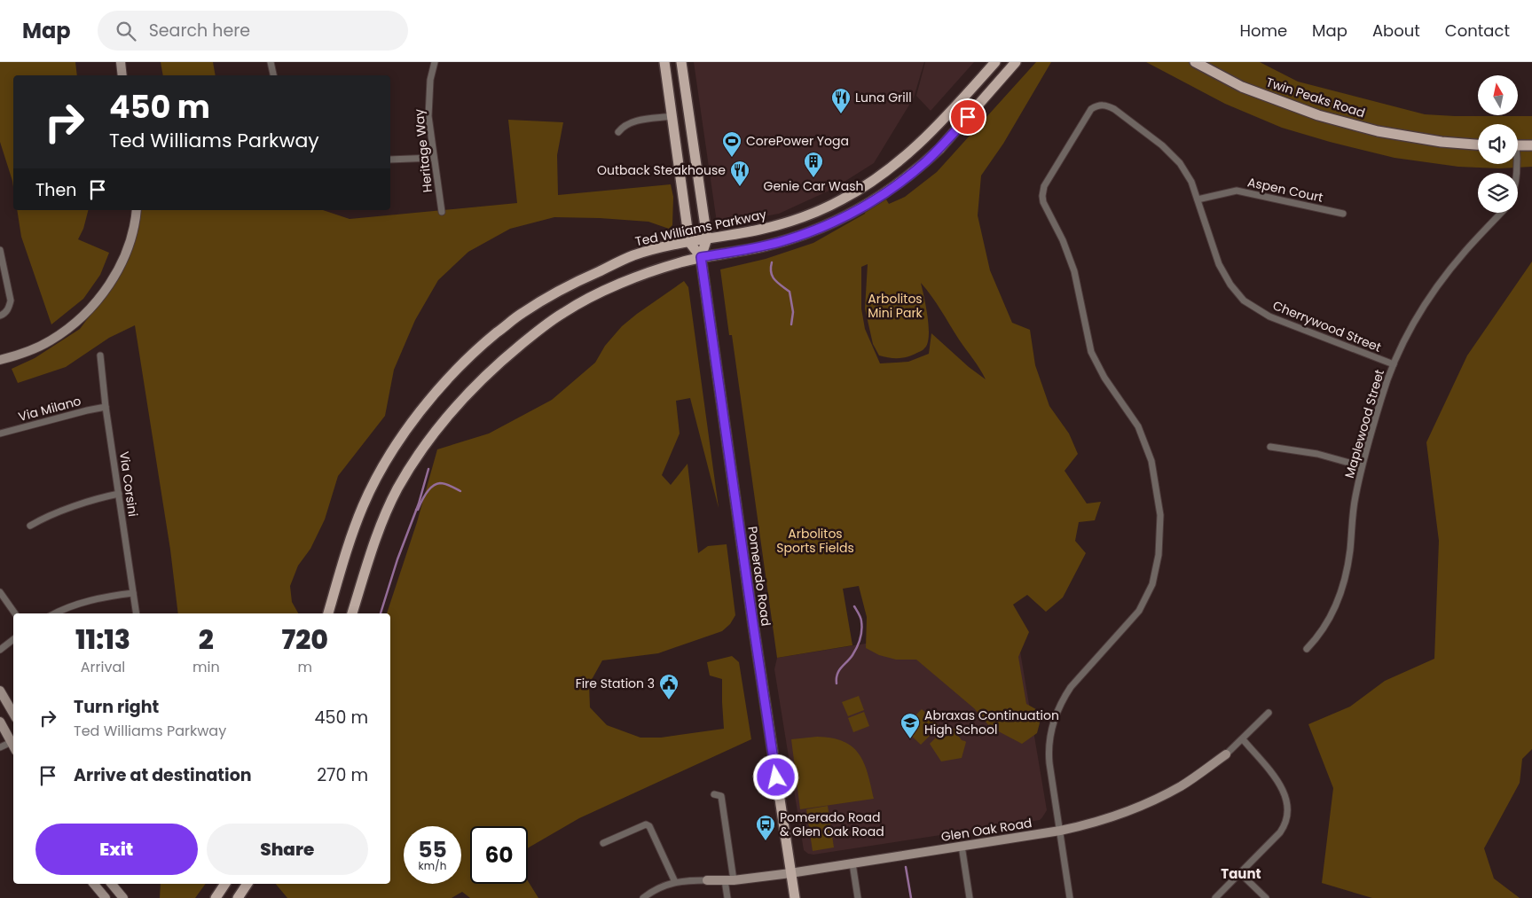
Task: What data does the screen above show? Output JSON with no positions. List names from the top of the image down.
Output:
{
  "streets": {
    "main road": ["Twin Peaks Road", "Ted Williams Parkway", "Pomerado Road"],
    "street": [
      "Heritage Way",
      "Aspen Court",
      "Cherrywood Street",
      "Via Milano",
      "Maplewood Street",
      "Via Corsini",
      "Glen Oak Road"
    ]
  },
  "crossings": [
    ["Aspen Court", "Cherrywood Street"],
    ["Ted Williams Parkway", "Pomerado Road"],
    ["Cherrywood Street", "Maplewood Street"],
    ["Cherrywood Street", "Glen Oak Road"],
    ["Via Milano", "Via Corsini"],
    ["Pomerado Road", "Glen Oak Road"]
  ],
  "districts": ["Taunt"],
  "parks": ["Arbolitos Mini Park", "Arbolitos Sports Fields"],
  "places": {
    "restaurant": ["Luna Grill", "Outback Steakhouse"],
    "sports": ["CorePower Yoga"],
    "building": ["Genie Car Wash"],
    "public building": ["Fire Station 3"],
    "school or university": ["Abraxas Continuation High School"],
    "bus stop": ["Pomerado Road & Glen Oak Road"]
  },
  "north": "top",
  "page": {
    "header": "Map",
    "search": "Search here",
    "nav": [
      "Home",
      "Map",
      "About",
      "Contact"
    ],
    "turn": ["450 m", "Ted Williams Parkway"],
    "then": "Then",
    "eta": [
      "11:13",
      "Arrival",
      "2",
      "min",
      "720",
      "m"
    ],
    "list": [
      {
        "name": "Turn right",
        "note": "Ted Williams Parkway",
        "value": "450 m"
      },
      {
        "name": "Arrive at destination",
        "value": "270 m"
      }
    ],
    "buttons": ["Exit", "Share"],
    "speed": "55 km/h",
    "limit": "60"
  }
}
